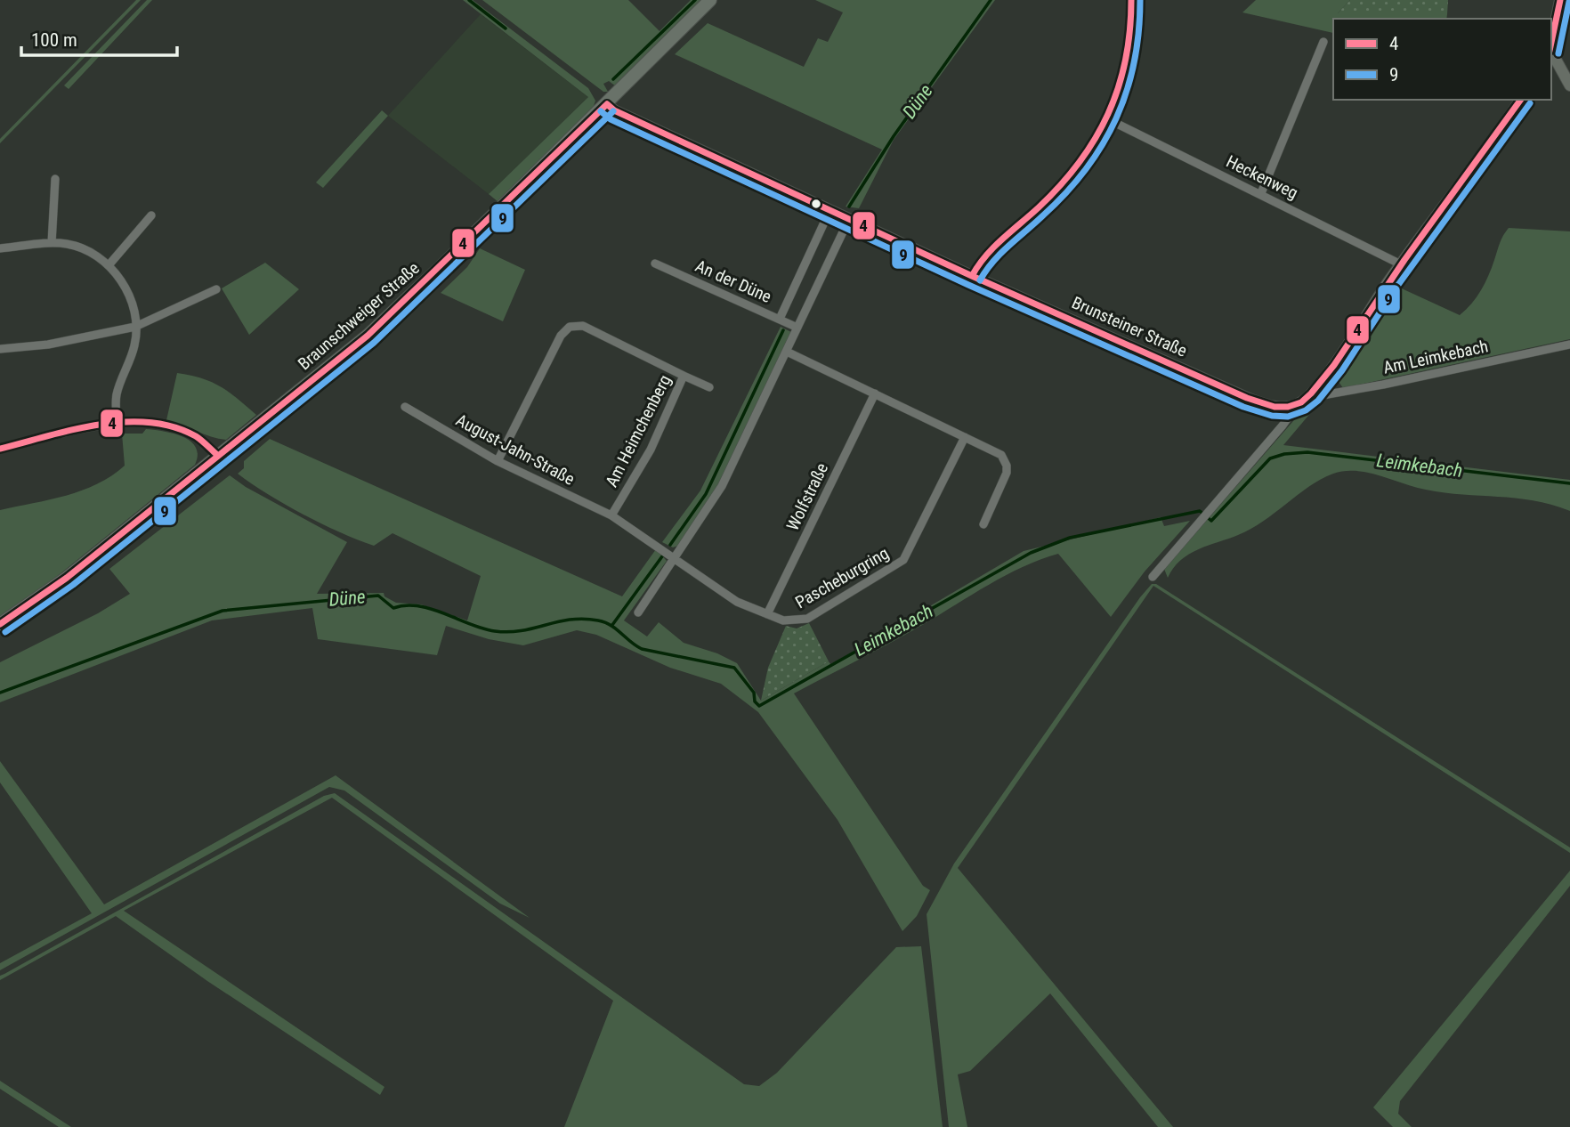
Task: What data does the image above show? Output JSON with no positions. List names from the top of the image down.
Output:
{
  "streets": {
    "main road": ["Braunschweiger Straße"],
    "street": [
      "Heckenweg",
      "An der Düne",
      "Brunsteiner Straße",
      "Am Leimkebach",
      "Am Heimchenberg",
      "August-Jahn-Straße",
      "Wolfstraße",
      "Pascheburgring"
    ]
  },
  "crossings": [
    ["Braunschweiger Straße", "Brunsteiner Straße"],
    ["Brunsteiner Straße", "Am Leimkebach"],
    ["Am Heimchenberg", "August-Jahn-Straße"],
    ["August-Jahn-Straße", "Pascheburgring"],
    ["Wolfstraße", "Pascheburgring"]
  ],
  "water": ["Düne", "Leimkebach"],
  "lines": ["transit line 4", "transit line 9"],
  "legend": ["4", "9"],
  "scale_bar": "100 m"
}
